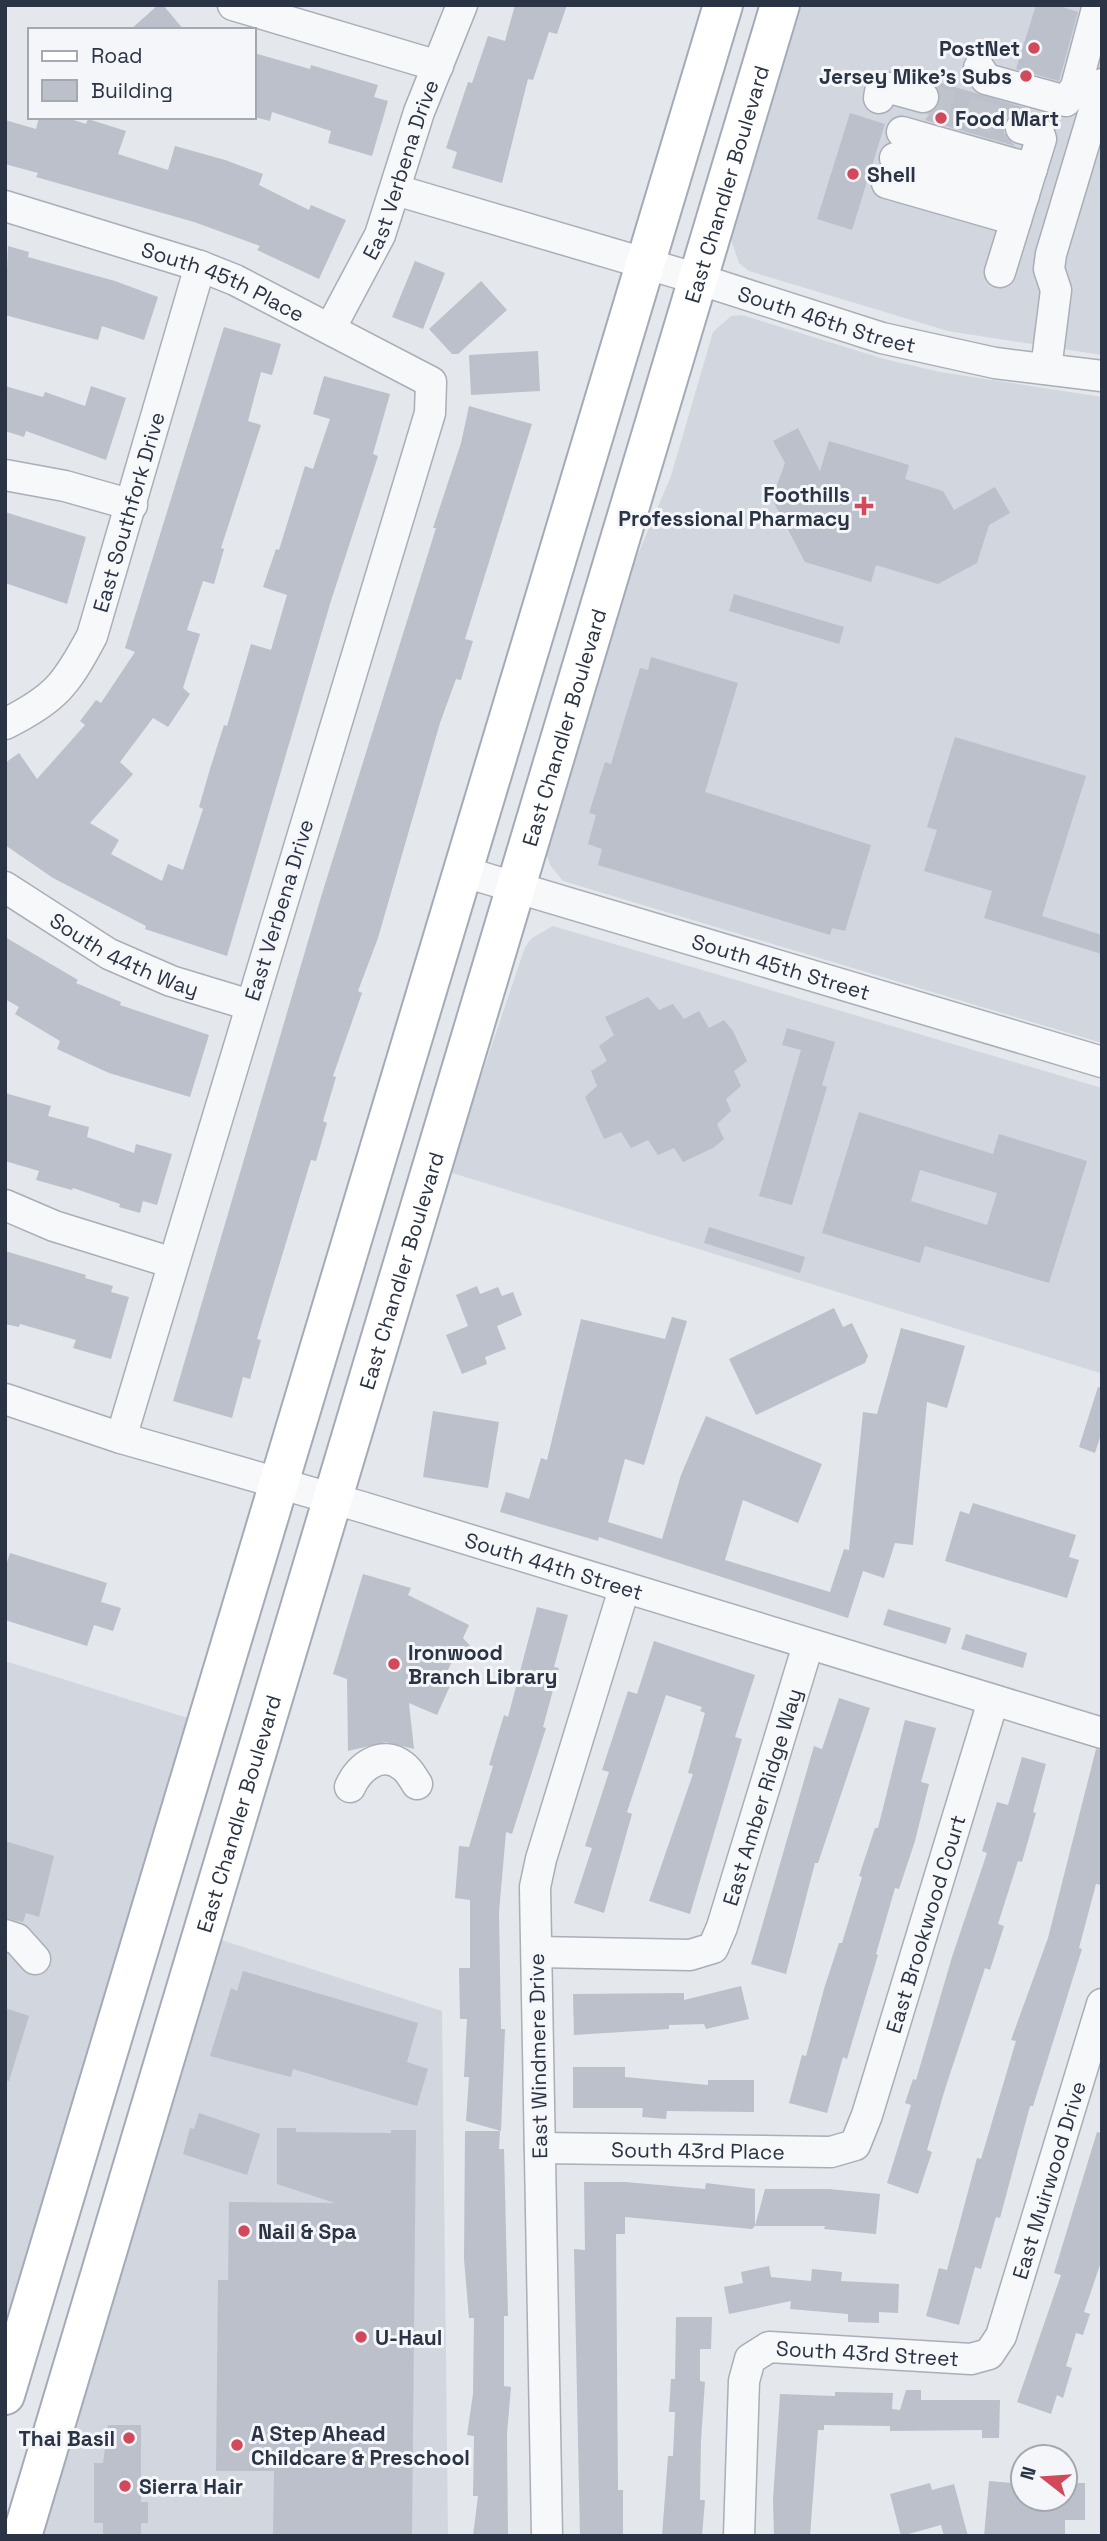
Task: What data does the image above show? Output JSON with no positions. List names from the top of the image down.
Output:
{
  "streets": {
    "main road": ["East Chandler Boulevard"],
    "street": [
      "East Verbena Drive",
      "South 45th Place",
      "South 46th Street",
      "East Southfork Drive",
      "South 44th Way",
      "South 45th Street",
      "South 44th Street",
      "East Amber Ridge Way",
      "East Brookwood Court",
      "East Windmere Drive",
      "South 43rd Place",
      "East Muirwood Drive",
      "South 43rd Street"
    ]
  },
  "crossings": [
    ["East Verbena Drive", "South 45th Place"],
    ["East Verbena Drive", "South 46th Street"],
    ["East Verbena Drive", "South 44th Way"],
    ["East Verbena Drive", "South 44th Street"],
    ["East Chandler Boulevard", "South 46th Street"],
    ["East Chandler Boulevard", "South 45th Street"],
    ["East Chandler Boulevard", "South 44th Street"],
    ["South 45th Place", "East Southfork Drive"],
    ["South 44th Street", "East Amber Ridge Way"],
    ["South 44th Street", "East Brookwood Court"],
    ["South 44th Street", "East Windmere Drive"],
    ["East Amber Ridge Way", "East Windmere Drive"],
    ["East Brookwood Court", "South 43rd Place"],
    ["East Windmere Drive", "South 43rd Place"],
    ["East Muirwood Drive", "South 43rd Street"]
  ],
  "places": {
    "other": [
      "PostNet",
      "Jersey Mike's Subs",
      "Food Mart",
      "Shell",
      "Ironwood Branch Library",
      "Nail & Spa",
      "U-Haul",
      "Thai Basil",
      "A Step Ahead Childcare & Preschool",
      "Sierra Hair"
    ],
    "health": ["Foothills Professional Pharmacy"]
  },
  "legend": ["Road", "Building"],
  "north": "left"
}
